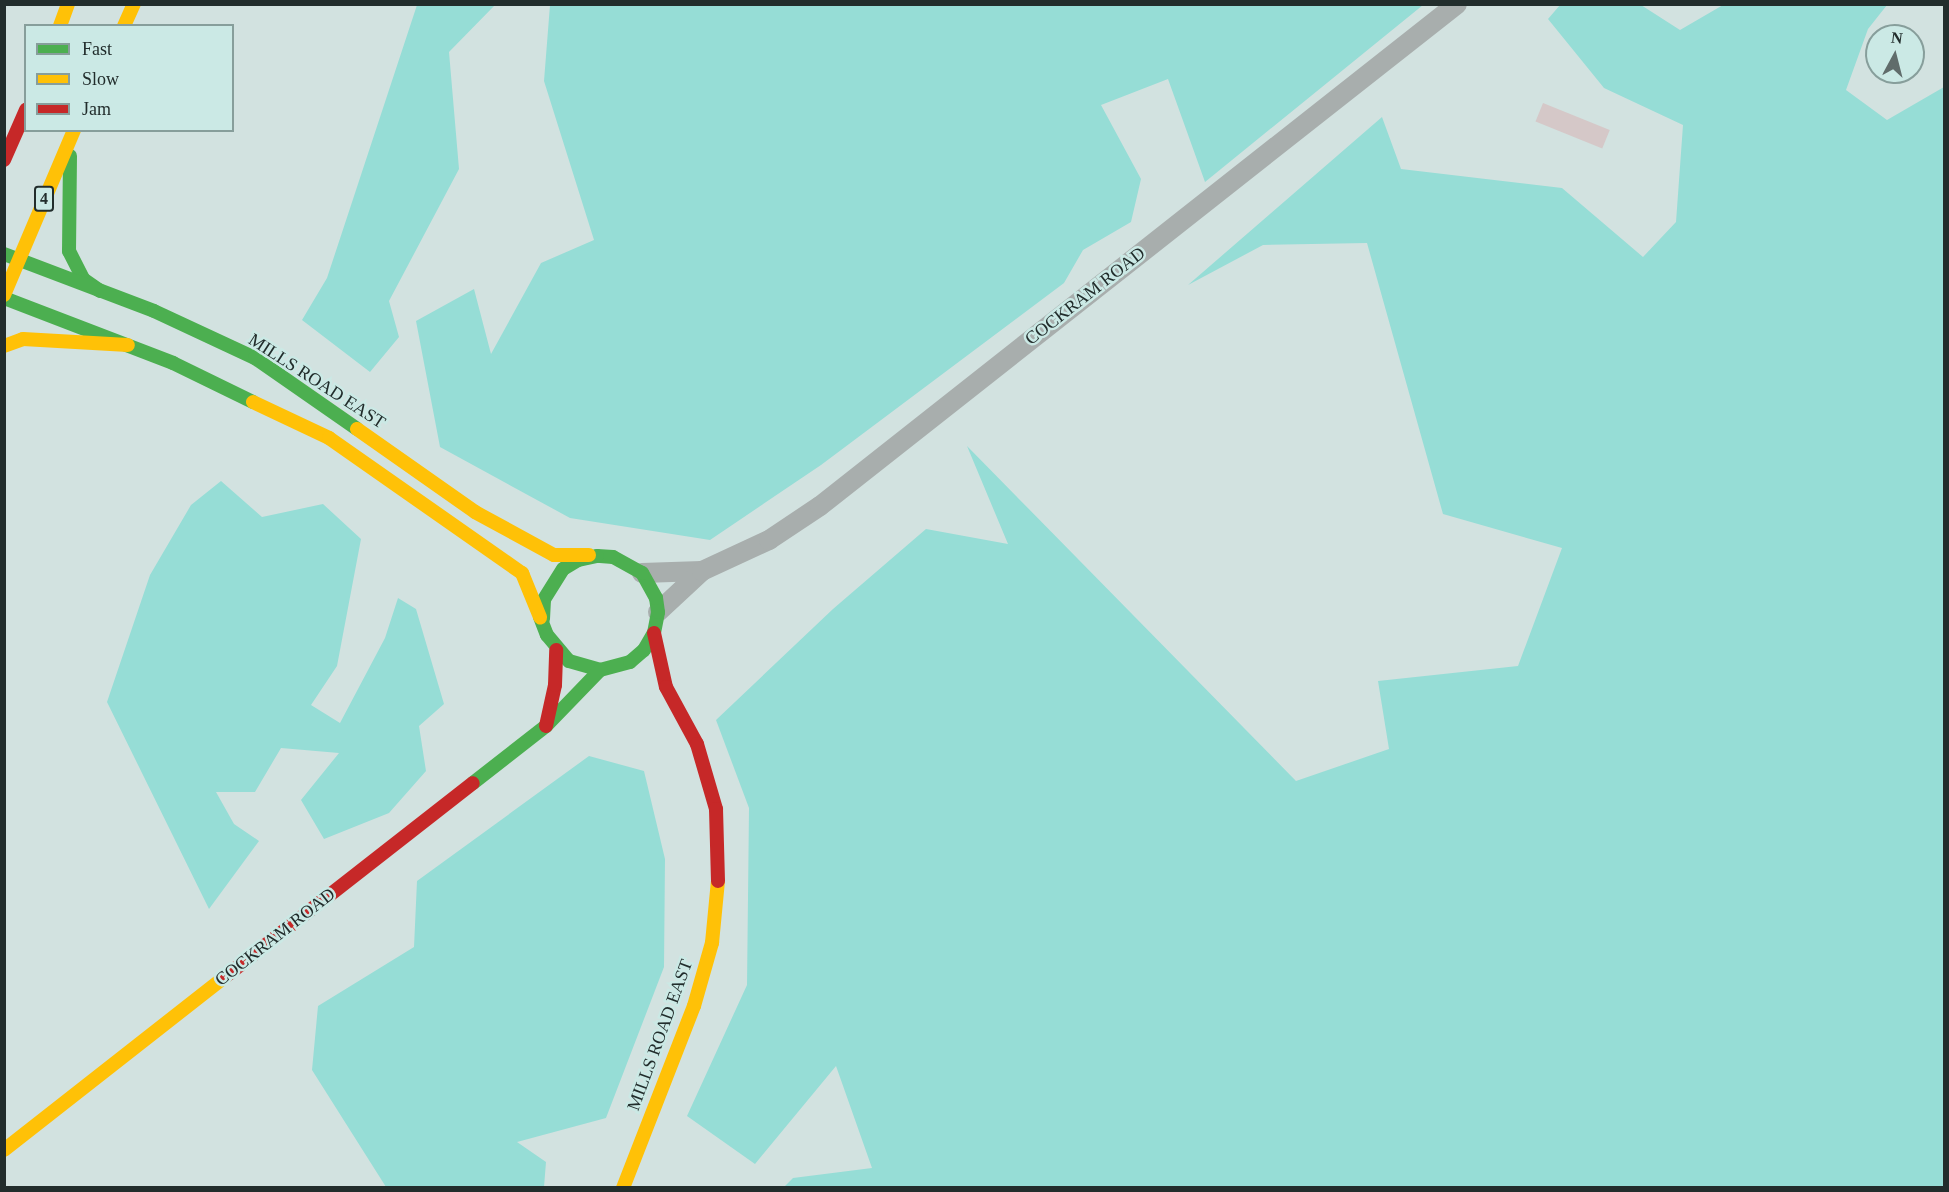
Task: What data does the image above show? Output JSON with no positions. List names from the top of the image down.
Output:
{
  "streets": {
    "main road": ["4", "COCKRAM ROAD", "MILLS ROAD EAST"]
  },
  "crossings": [
    ["4", "MILLS ROAD EAST"],
    ["COCKRAM ROAD", "MILLS ROAD EAST"]
  ],
  "legend": ["Fast", "Slow", "Jam"],
  "north": "top"
}
